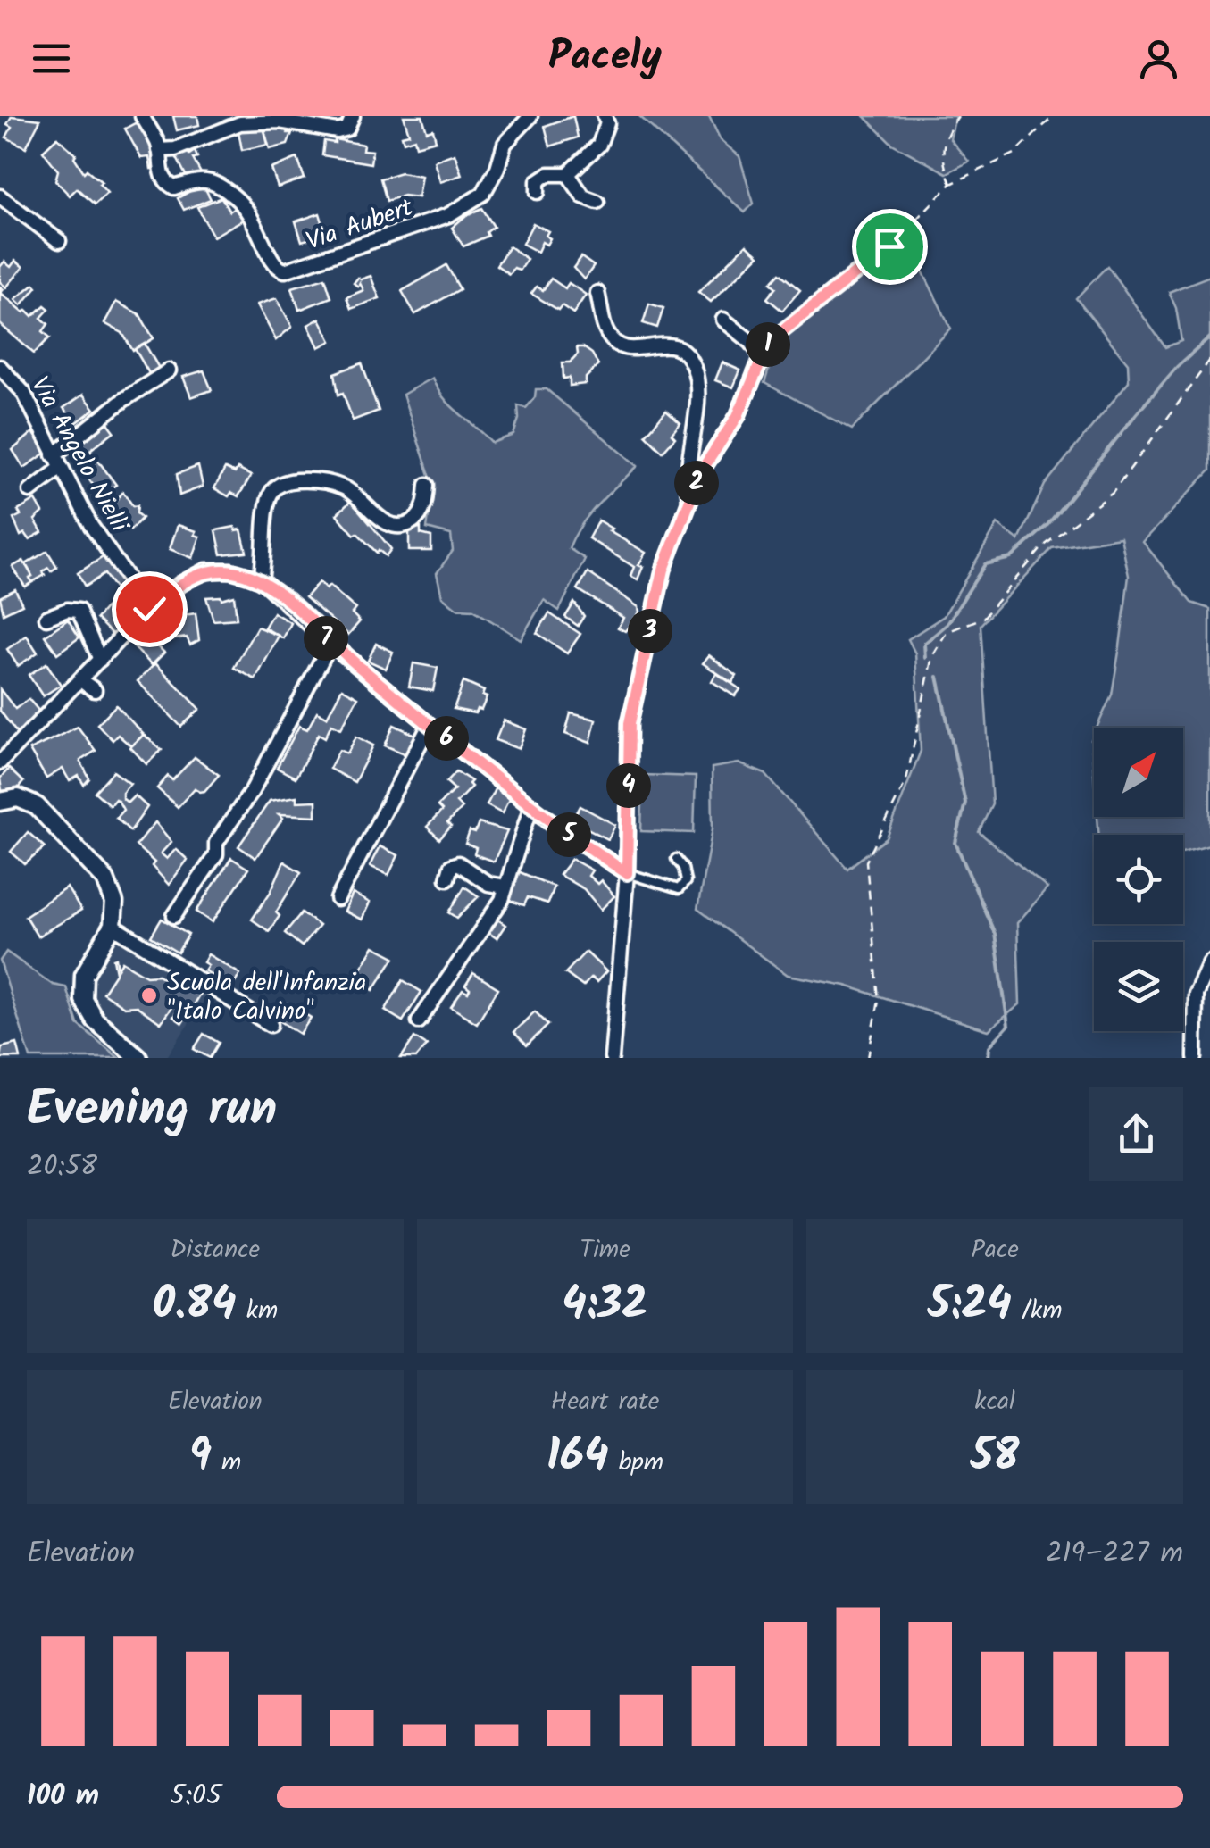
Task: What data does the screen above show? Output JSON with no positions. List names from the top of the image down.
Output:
{
  "streets": {
    "street": ["Via Aubert", "Via Angelo Nielli"]
  },
  "places": ["Scuola dell'Infanzia \"Italo Calvino\""],
  "north": "top right",
  "page": {
    "header": "Pacely",
    "pins": [
      "1",
      "2",
      "3",
      "7",
      "6",
      "4",
      "5"
    ],
    "heading": ["Evening run", "20:58"],
    "stats": [
      ["Distance", "0.84 km"],
      ["Time", "4:32"],
      ["Pace", "5:24 /km"],
      ["Elevation", "9 m"],
      ["Heart rate", "164 bpm"],
      ["kcal", "58"]
    ],
    "chart": ["Elevation", "219–227 m"],
    "list": [
      {
        "name": "100 m",
        "note": "5:05"
      }
    ]
  }
}
